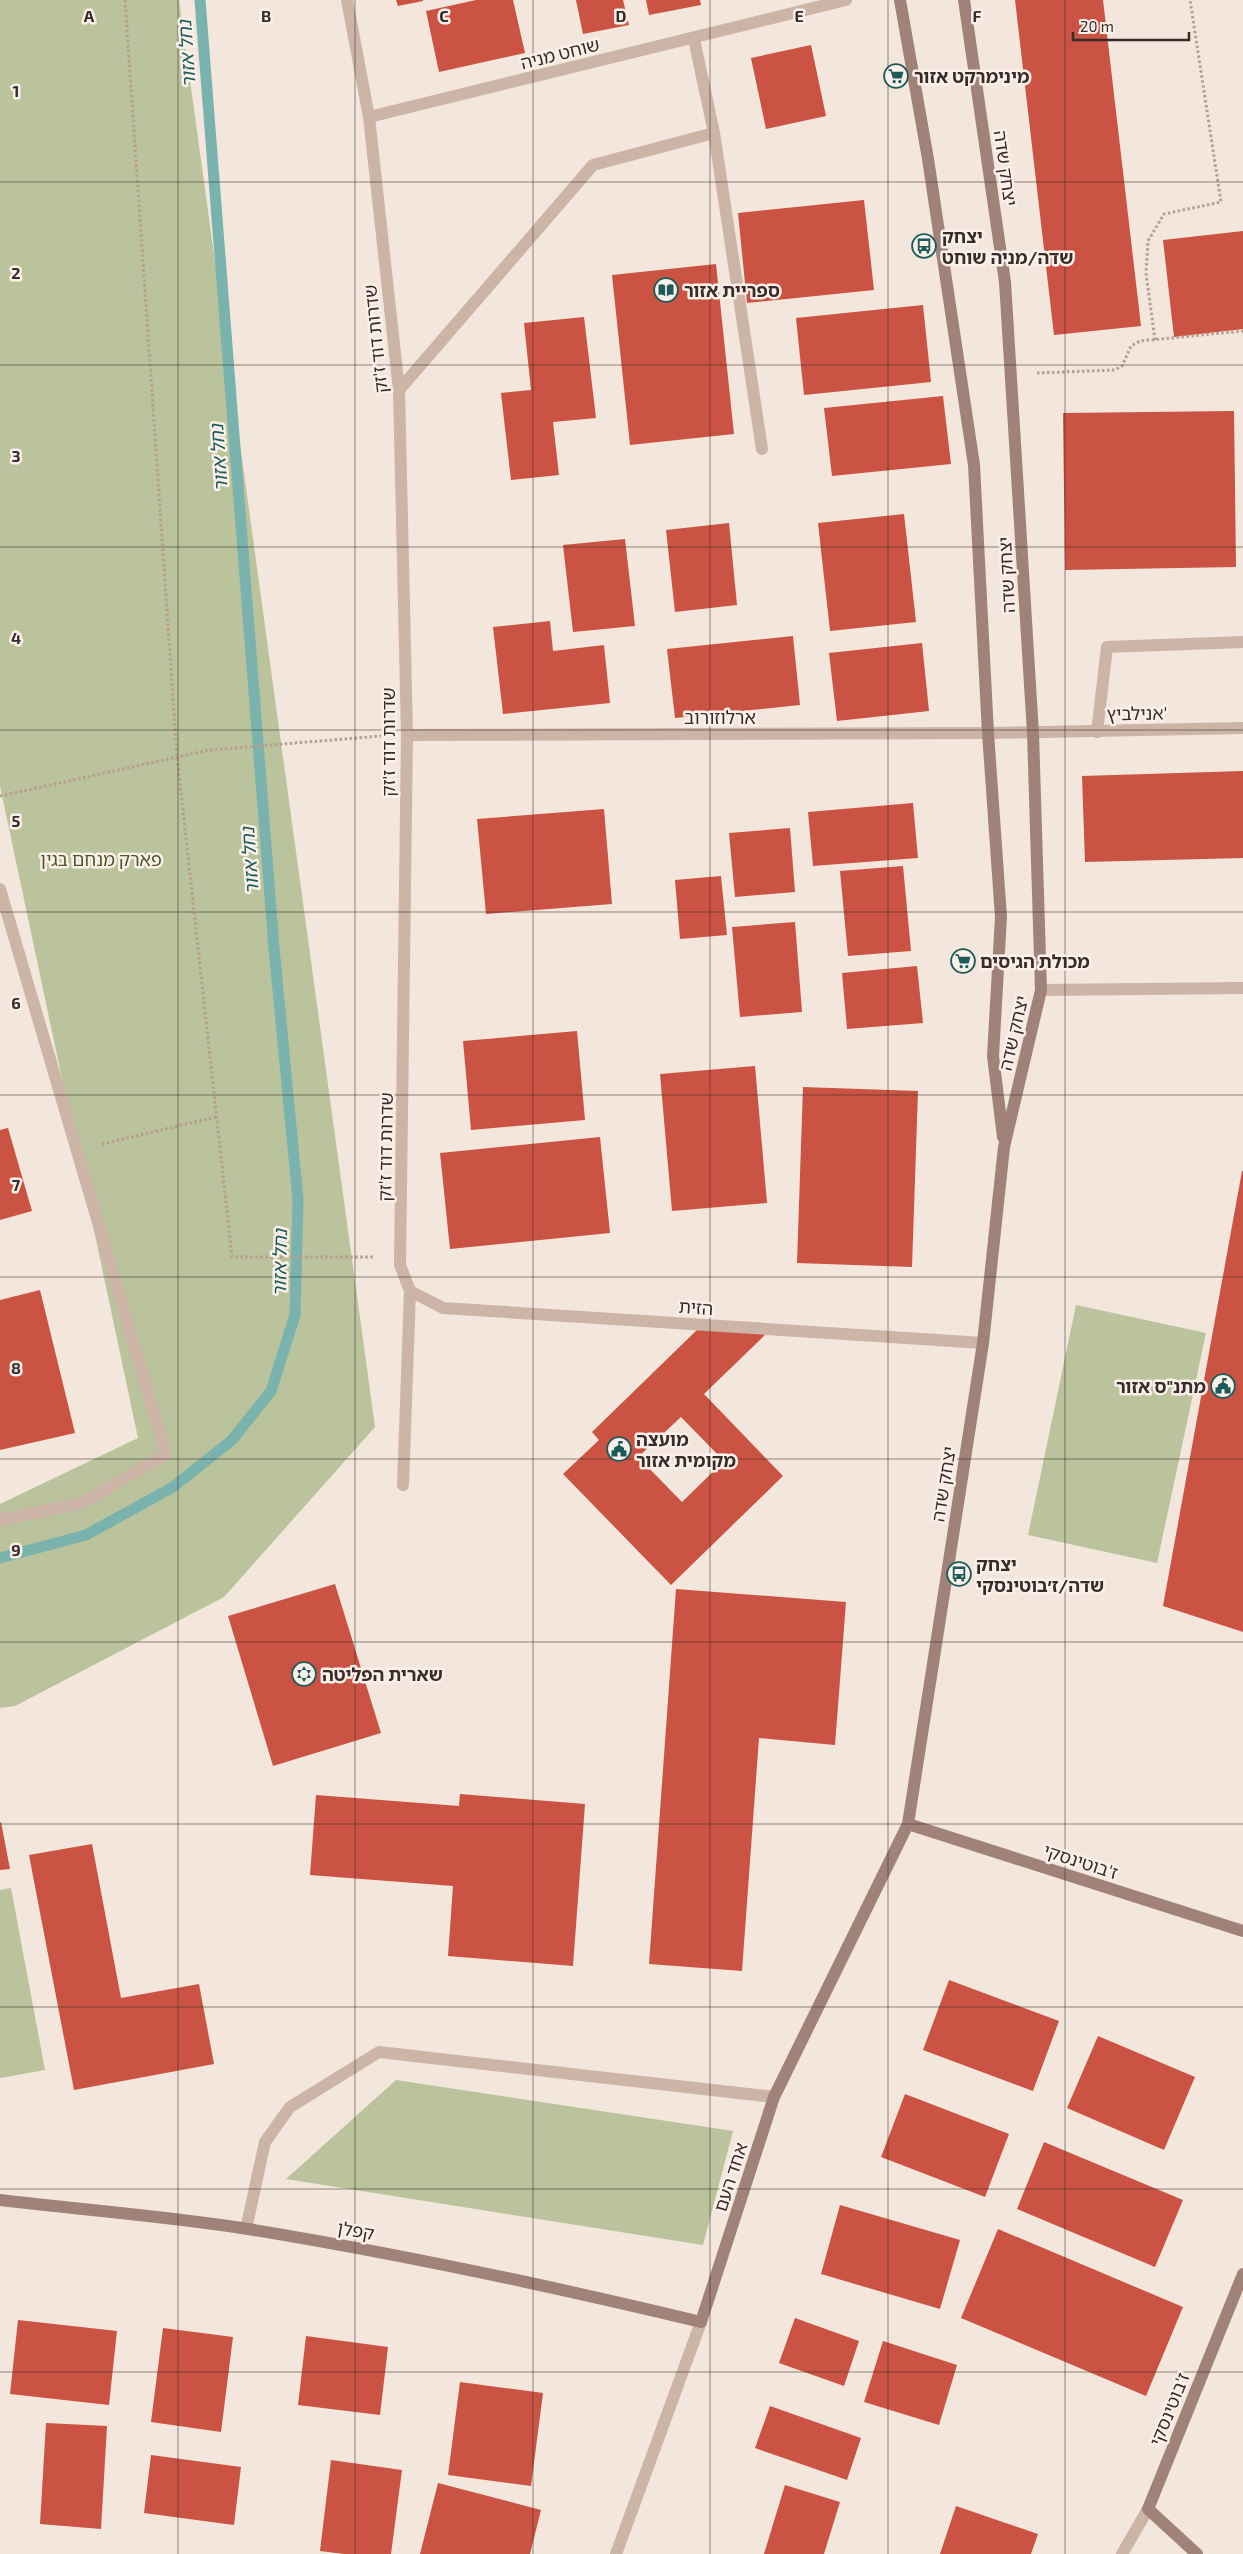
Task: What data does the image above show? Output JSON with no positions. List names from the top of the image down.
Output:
{
  "streets": {
    "street": [
      "שוחט מניה",
      "יצחק שדה",
      "שדרות דוד ז'זק",
      "אנילביץ'",
      "ארלוזורוב",
      "הזית",
      "ז'בוטינסקי",
      "אחד העם",
      "קפלן"
    ]
  },
  "crossings": [
    ["שוחט מניה", "שדרות דוד ז'זק"],
    ["יצחק שדה", "אנילביץ'"],
    ["יצחק שדה", "ארלוזורוב"],
    ["יצחק שדה", "הזית"],
    ["יצחק שדה", "ז'בוטינסקי"],
    ["יצחק שדה", "אחד העם"],
    ["שדרות דוד ז'זק", "ארלוזורוב"],
    ["שדרות דוד ז'זק", "הזית"],
    ["אנילביץ'", "ארלוזורוב"],
    ["ז'בוטינסקי", "אחד העם"],
    ["אחד העם", "קפלן"]
  ],
  "water": ["נחל אזור"],
  "parks": ["פארק מנחם בגין"],
  "places": {
    "supermarket": ["מינימרקט אזור", "מכולת הגיסים"],
    "bus stop": ["יצחק שדה/מניה שוחט", "יצחק שדה/ז׳בוטינסקי"],
    "library": ["ספריית אזור"],
    "public building": ["מתנ\"ס אזור", "מועצה מקומית אזור"],
    "synagogue": ["שארית הפליטה"]
  },
  "scale_bar": "20 m",
  "grid": {
    "columns": [
      "A",
      "B",
      "C",
      "D",
      "E",
      "F"
    ],
    "rows": [
      "1",
      "2",
      "3",
      "4",
      "5",
      "6",
      "7",
      "8",
      "9"
    ]
  }
}
